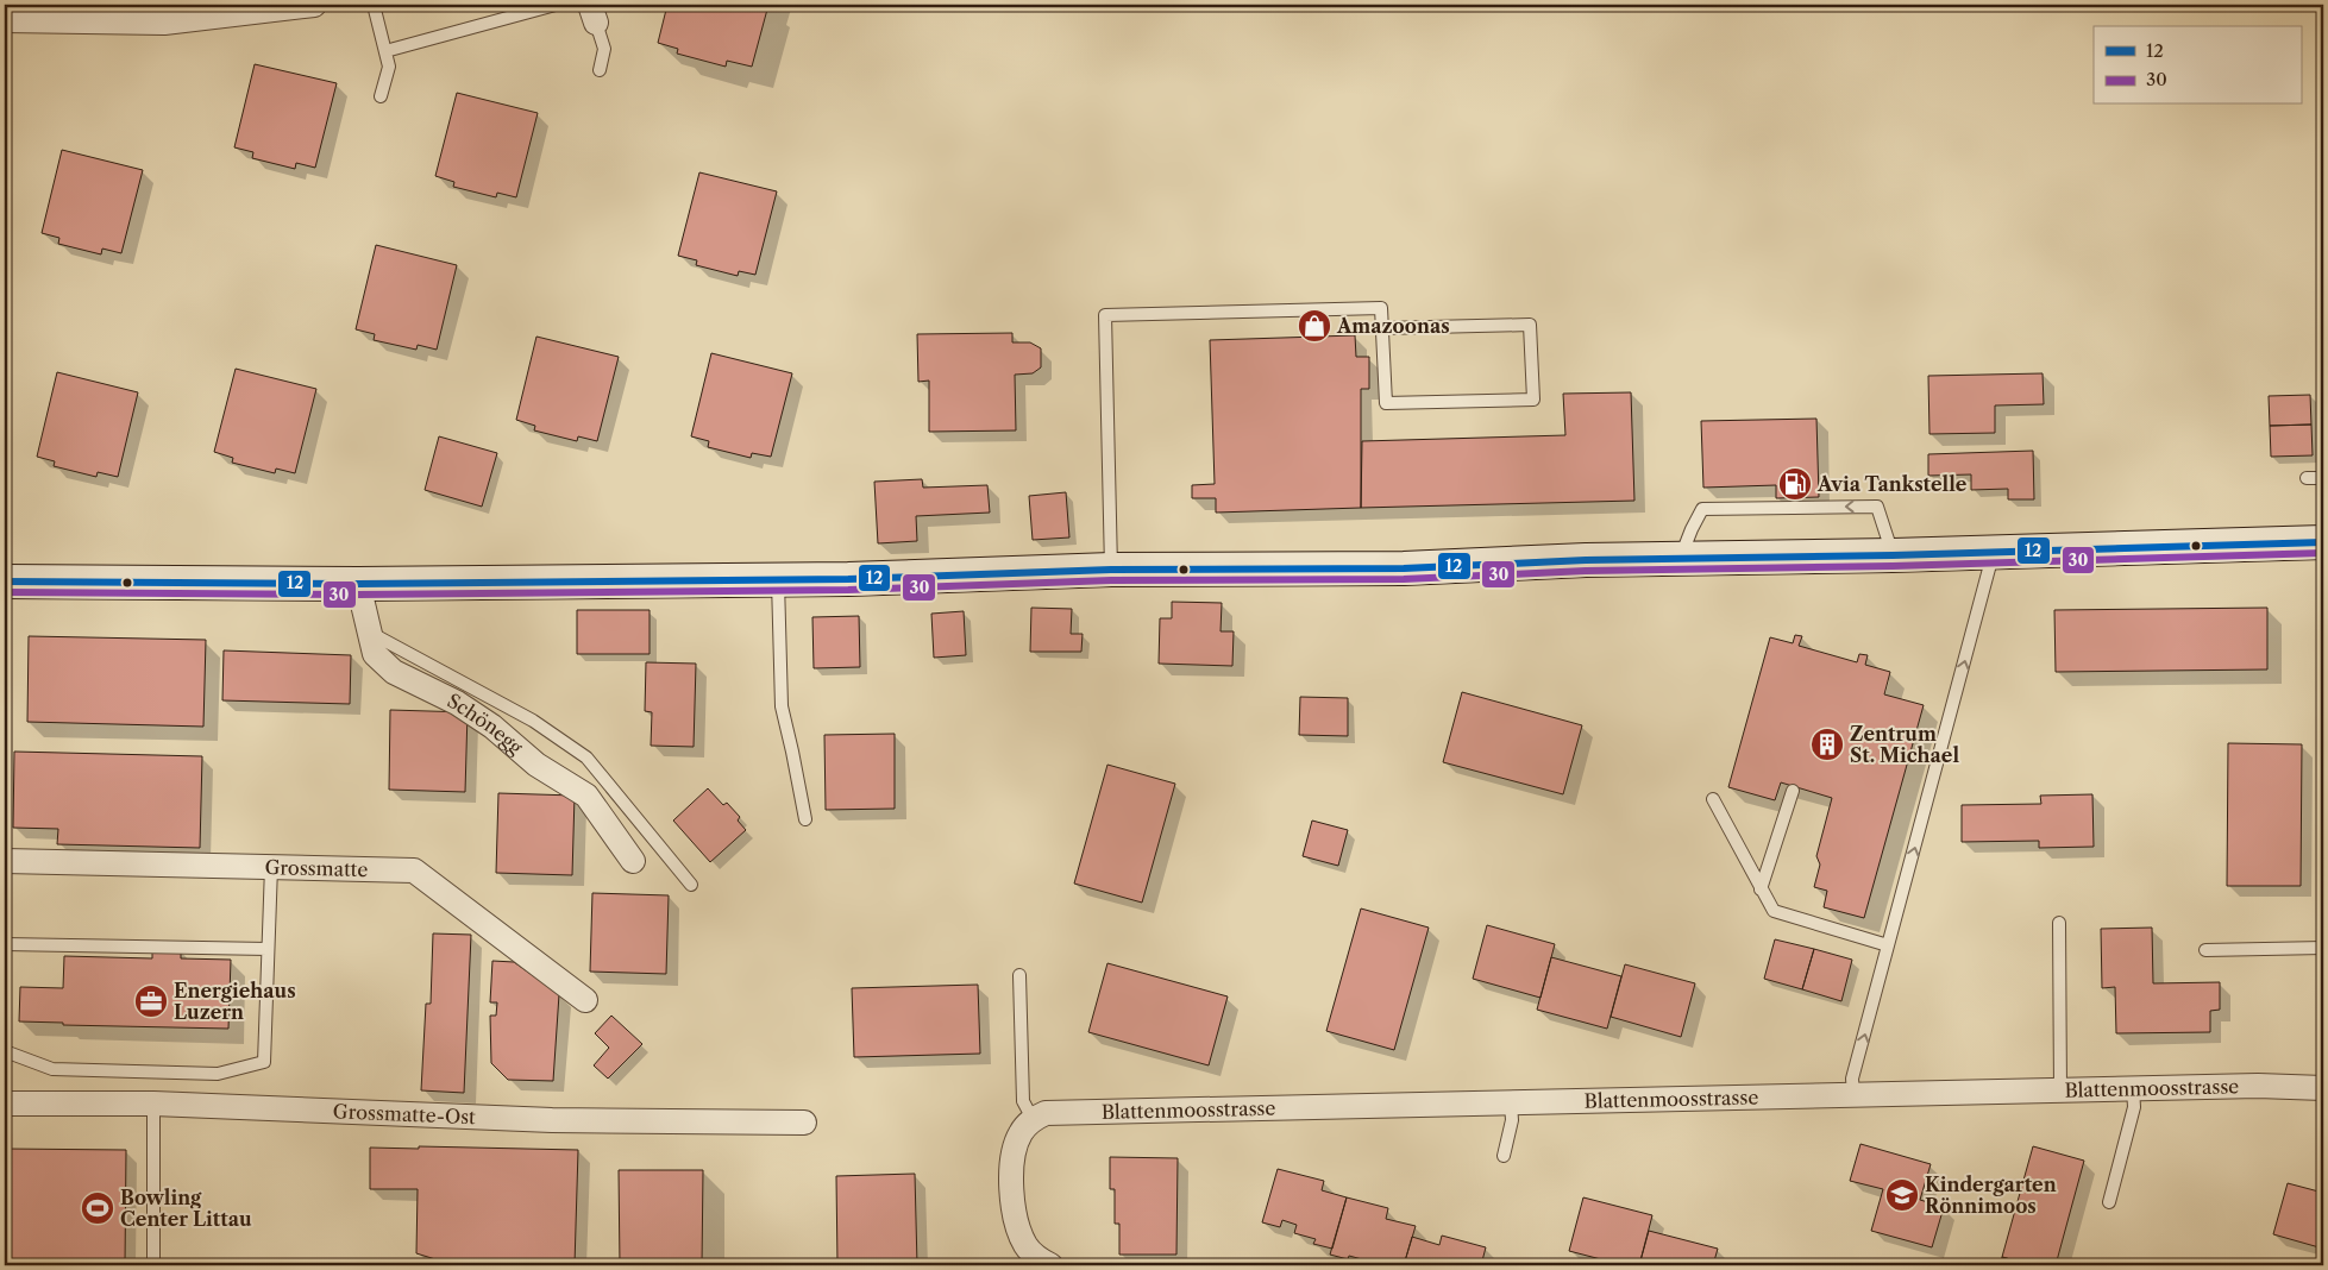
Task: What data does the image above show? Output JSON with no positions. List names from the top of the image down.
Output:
{
  "streets": {
    "street": [
      "Schönegg",
      "Grossmatte",
      "Blattenmoosstrasse",
      "Grossmatte-Ost"
    ]
  },
  "places": {
    "shop": ["Amazoonas"],
    "fuel station": ["Avia Tankstelle"],
    "building": ["Zentrum St. Michael"],
    "office": ["Energiehaus Luzern"],
    "school or university": ["Kindergarten Rönnimoos"],
    "sports": ["Bowling Center Littau"]
  },
  "lines": ["transit line 12", "transit line 30"],
  "legend": ["12", "30"]
}
